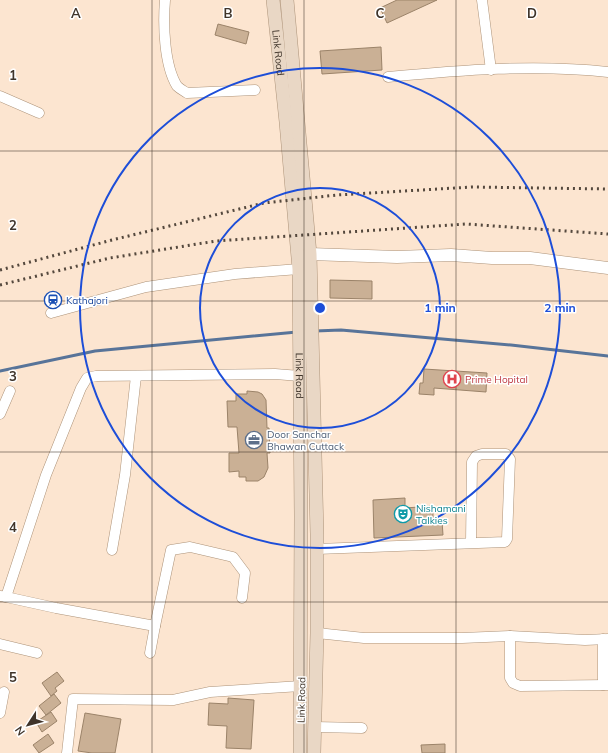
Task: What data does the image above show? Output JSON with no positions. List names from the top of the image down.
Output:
{
  "streets": {
    "main road": ["Link Road"]
  },
  "places": {
    "station": ["Kathajori"],
    "hospital": ["Prime Hopital"],
    "office": ["Door Sanchar Bhawan Cuttack"],
    "theatre": ["Nishamani Talkies"]
  },
  "north": "bottom left",
  "grid": {
    "columns": [
      "A",
      "B",
      "C",
      "D"
    ],
    "rows": [
      "1",
      "2",
      "3",
      "4",
      "5"
    ]
  },
  "rings": ["1 min", "2 min"]
}
